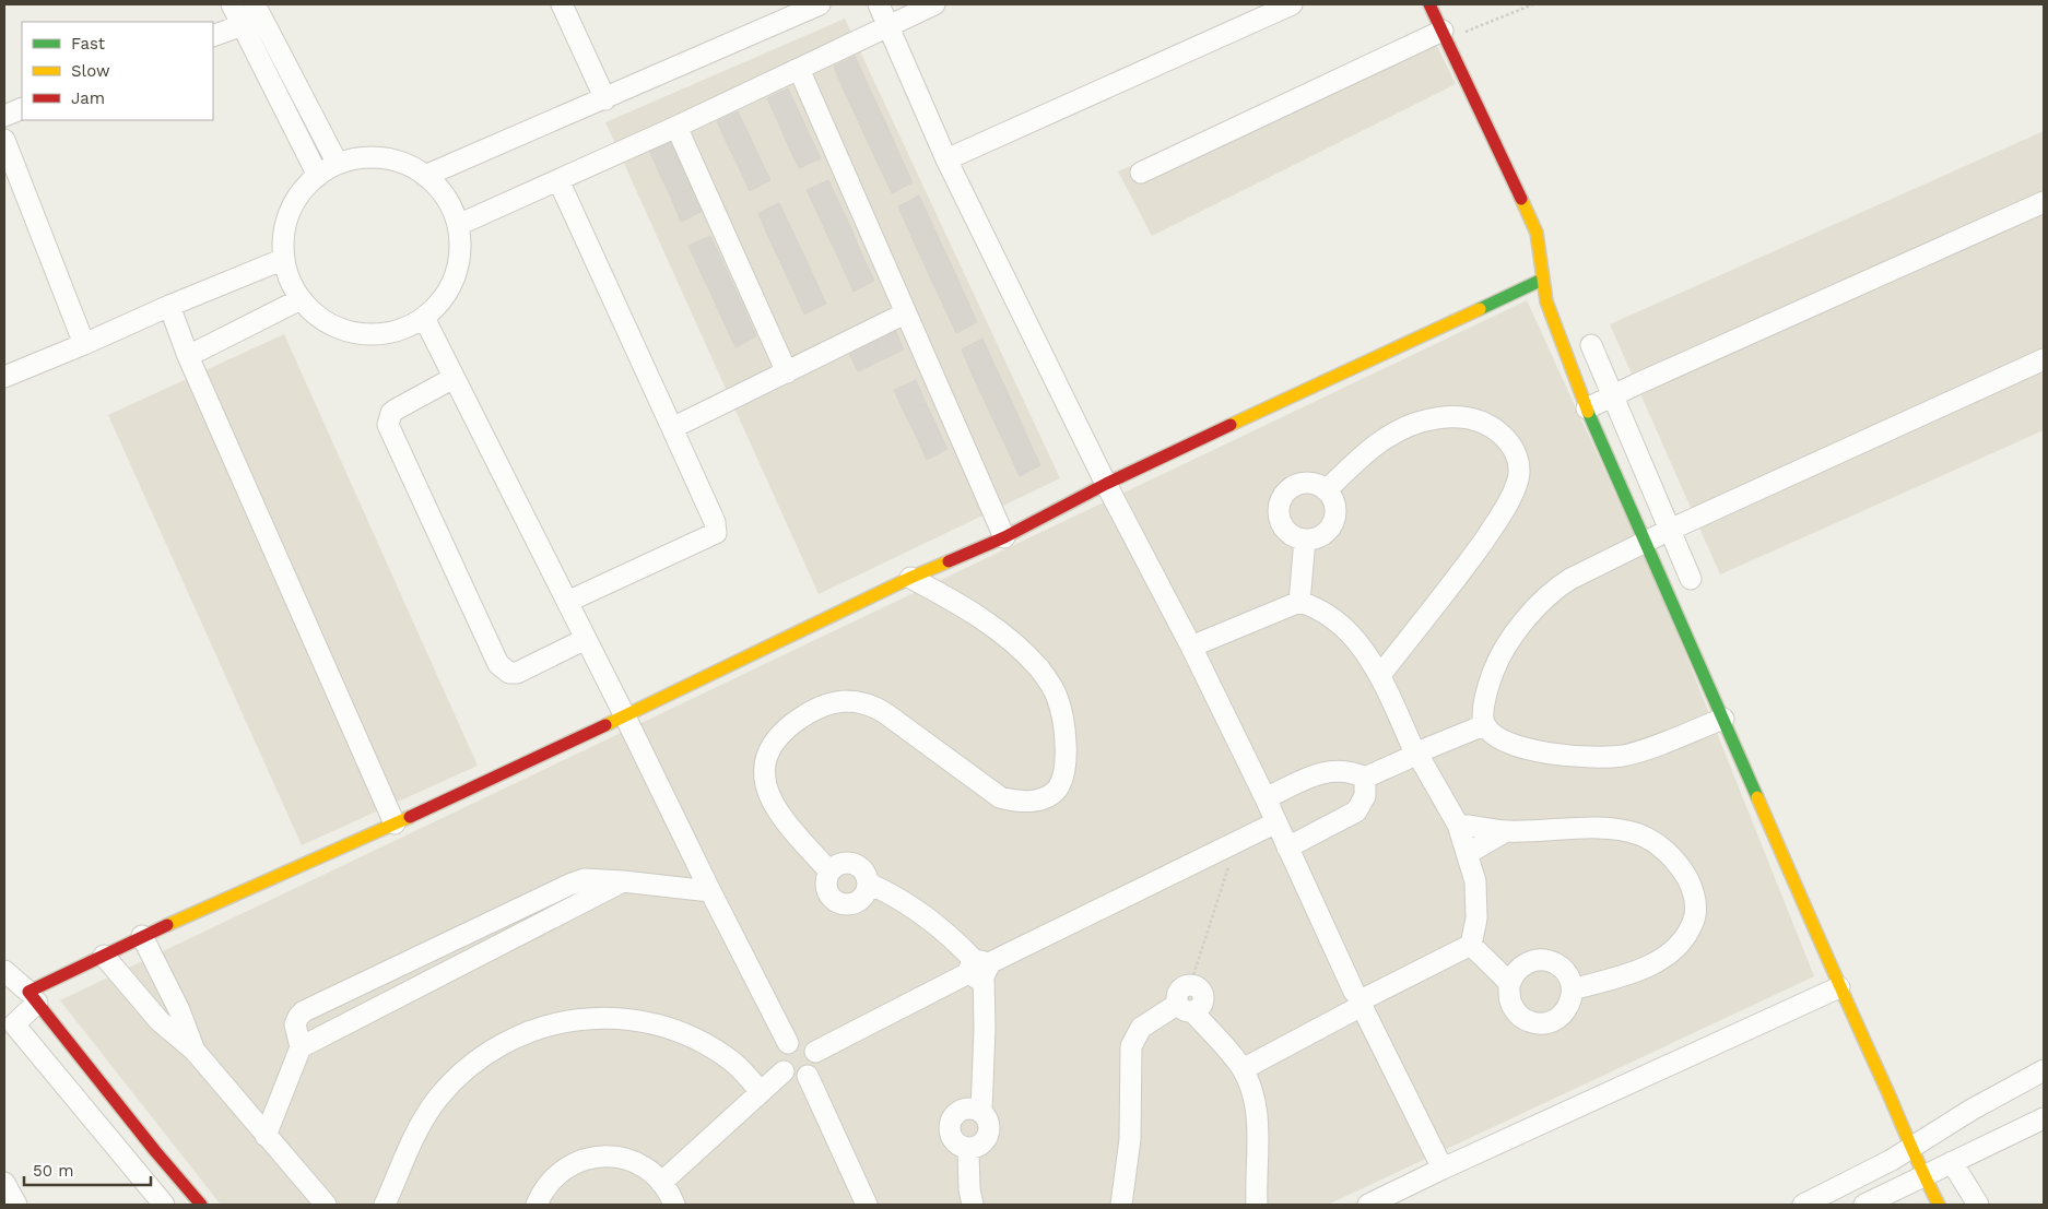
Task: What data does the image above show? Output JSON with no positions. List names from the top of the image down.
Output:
{
  "legend": ["Fast", "Slow", "Jam"],
  "scale_bar": "50 m"
}
